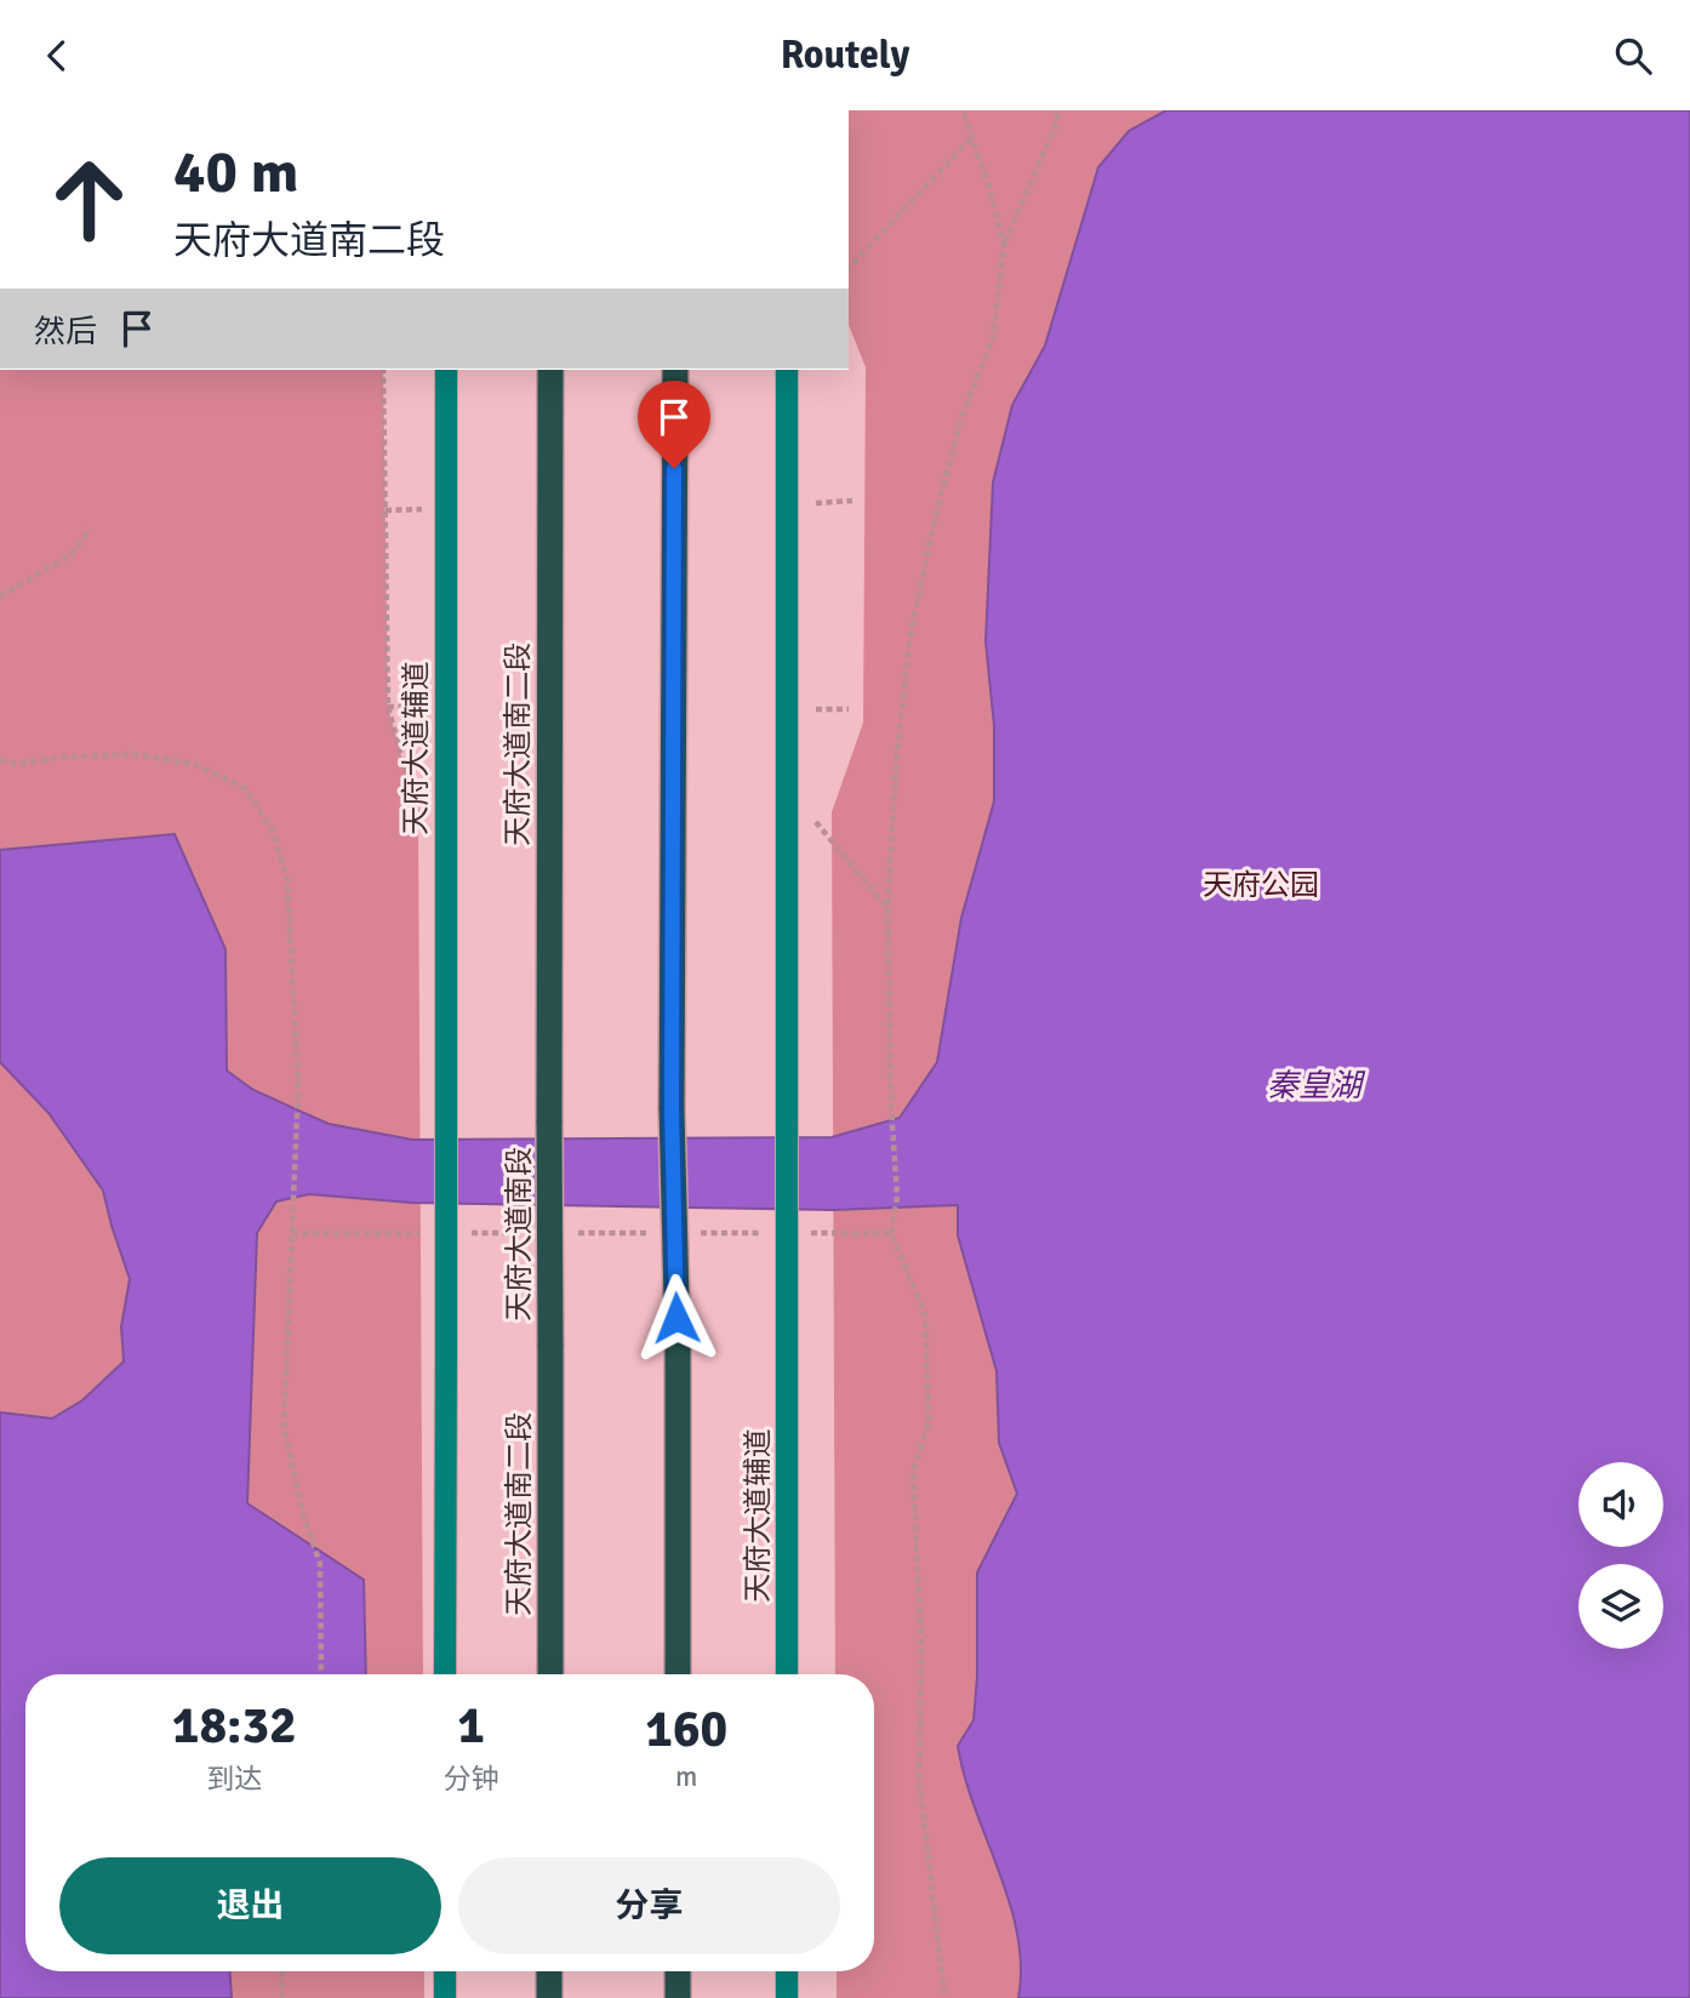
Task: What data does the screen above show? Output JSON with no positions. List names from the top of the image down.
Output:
{
  "streets": {
    "highway": ["天府大道南二段", "天府大道南段"],
    "street": ["天府大道辅道"]
  },
  "crossings": [
    ["天府大道南二段", "天府大道南段"]
  ],
  "water": ["秦皇湖"],
  "parks": ["天府公园"],
  "page": {
    "header": "Routely",
    "turn": ["40 m", "天府大道南二段"],
    "then": "然后",
    "eta": [
      "18:32",
      "到达",
      "1",
      "分钟",
      "160",
      "m"
    ],
    "buttons": ["退出", "分享"]
  }
}
